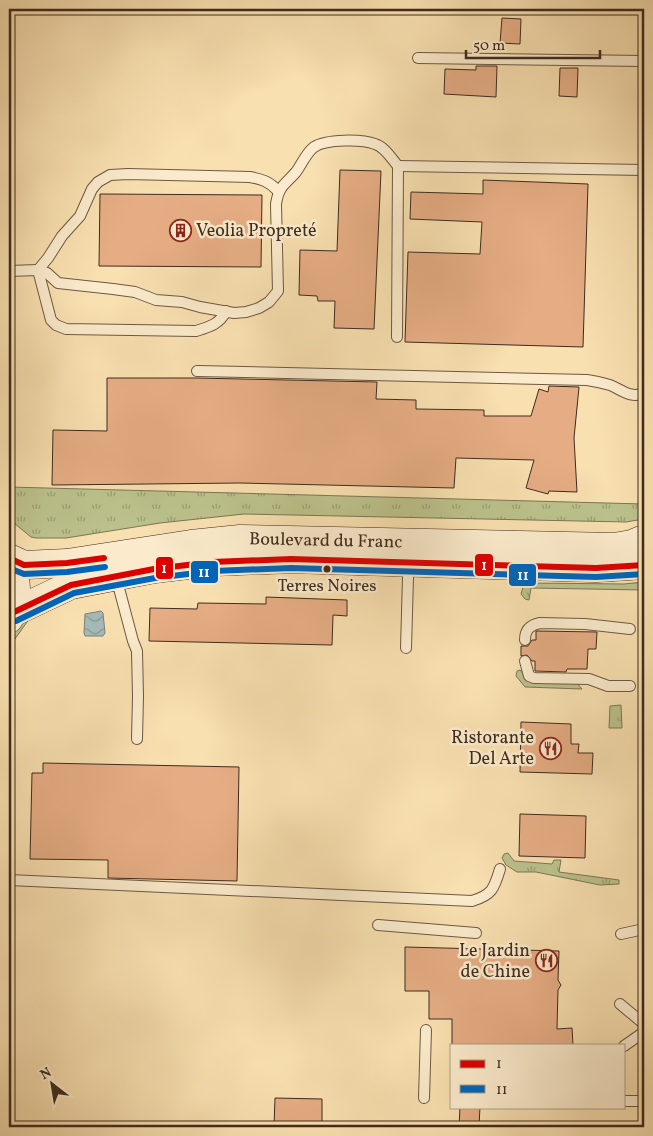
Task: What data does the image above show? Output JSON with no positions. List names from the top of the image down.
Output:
{
  "streets": {
    "street": ["Boulevard du Franc"]
  },
  "places": {
    "building": ["Veolia Propreté"],
    "other": ["Terres Noires"],
    "restaurant": ["Ristorante Del Arte", "Le Jardin de Chine"]
  },
  "lines": ["transit line 1", "transit line 11"],
  "legend": ["1", "11"],
  "scale_bar": "50 m",
  "north": "top left"
}
